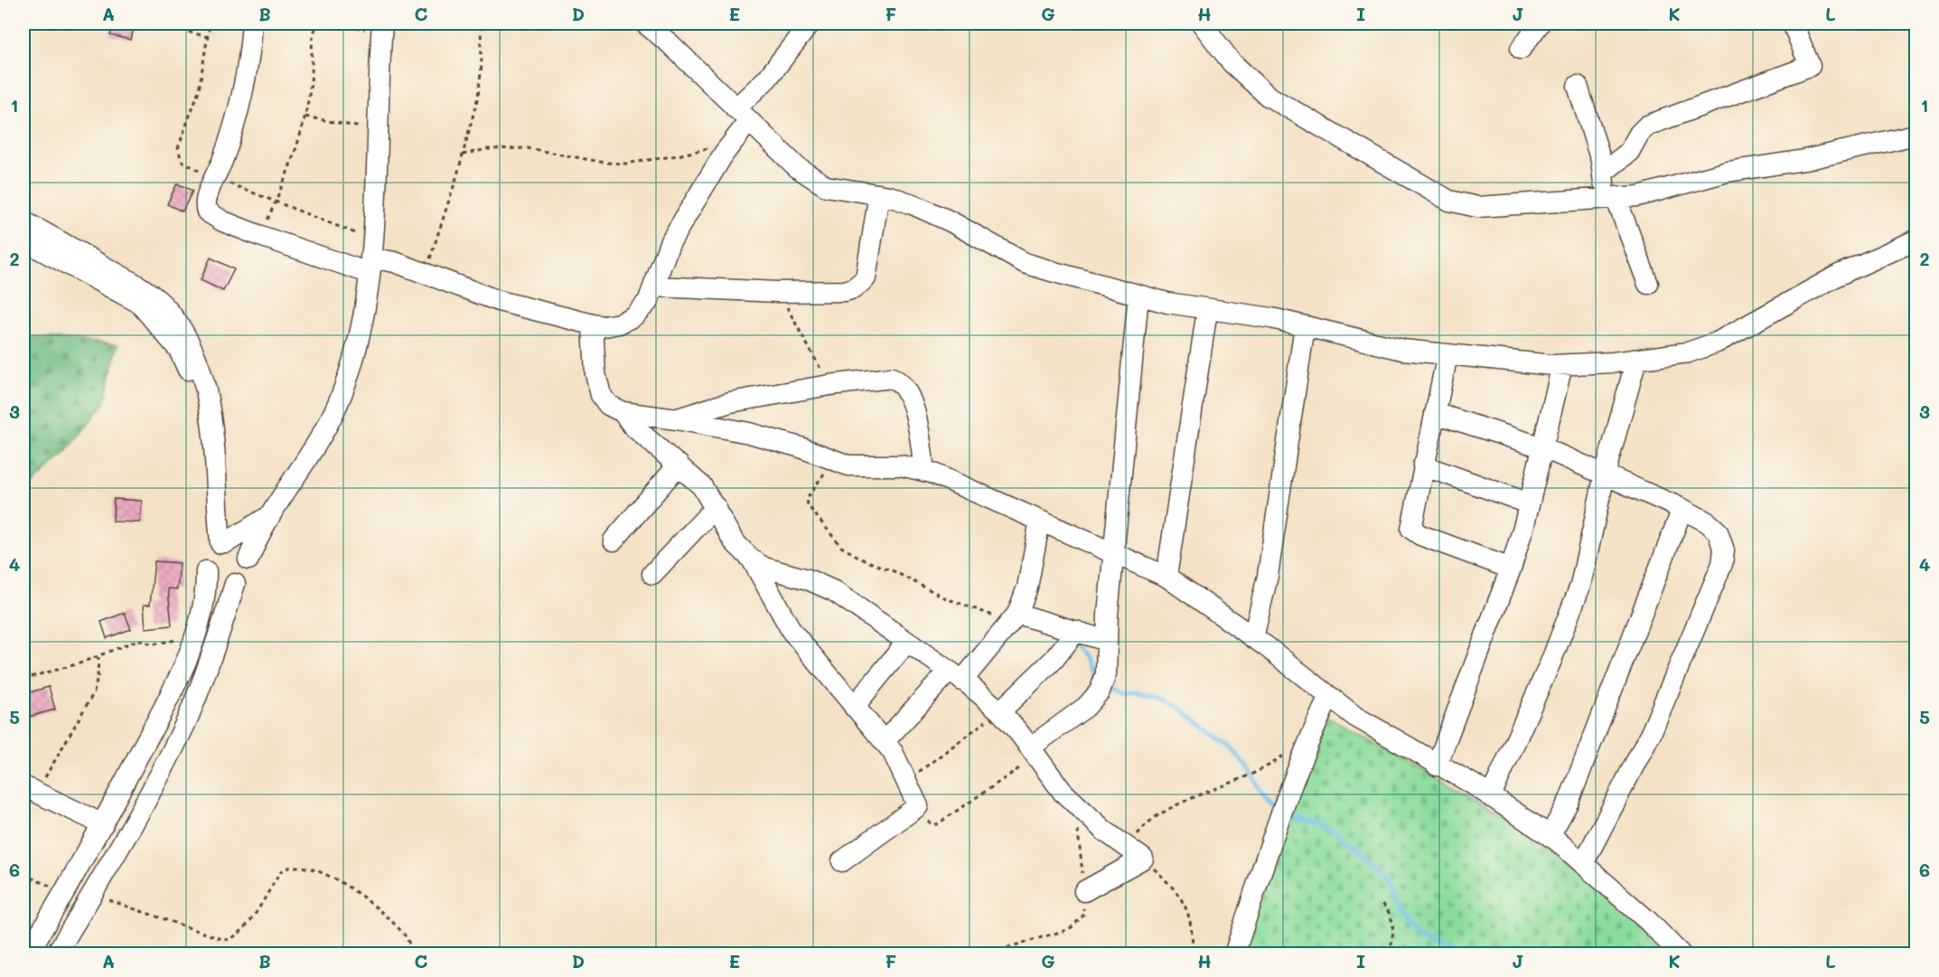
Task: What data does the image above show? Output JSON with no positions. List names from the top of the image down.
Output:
{
  "grid": {
    "columns": [
      "A",
      "B",
      "C",
      "D",
      "E",
      "F",
      "G",
      "H",
      "I",
      "J",
      "K",
      "L"
    ],
    "rows": [
      "1",
      "2",
      "3",
      "4",
      "5",
      "6"
    ]
  }
}
